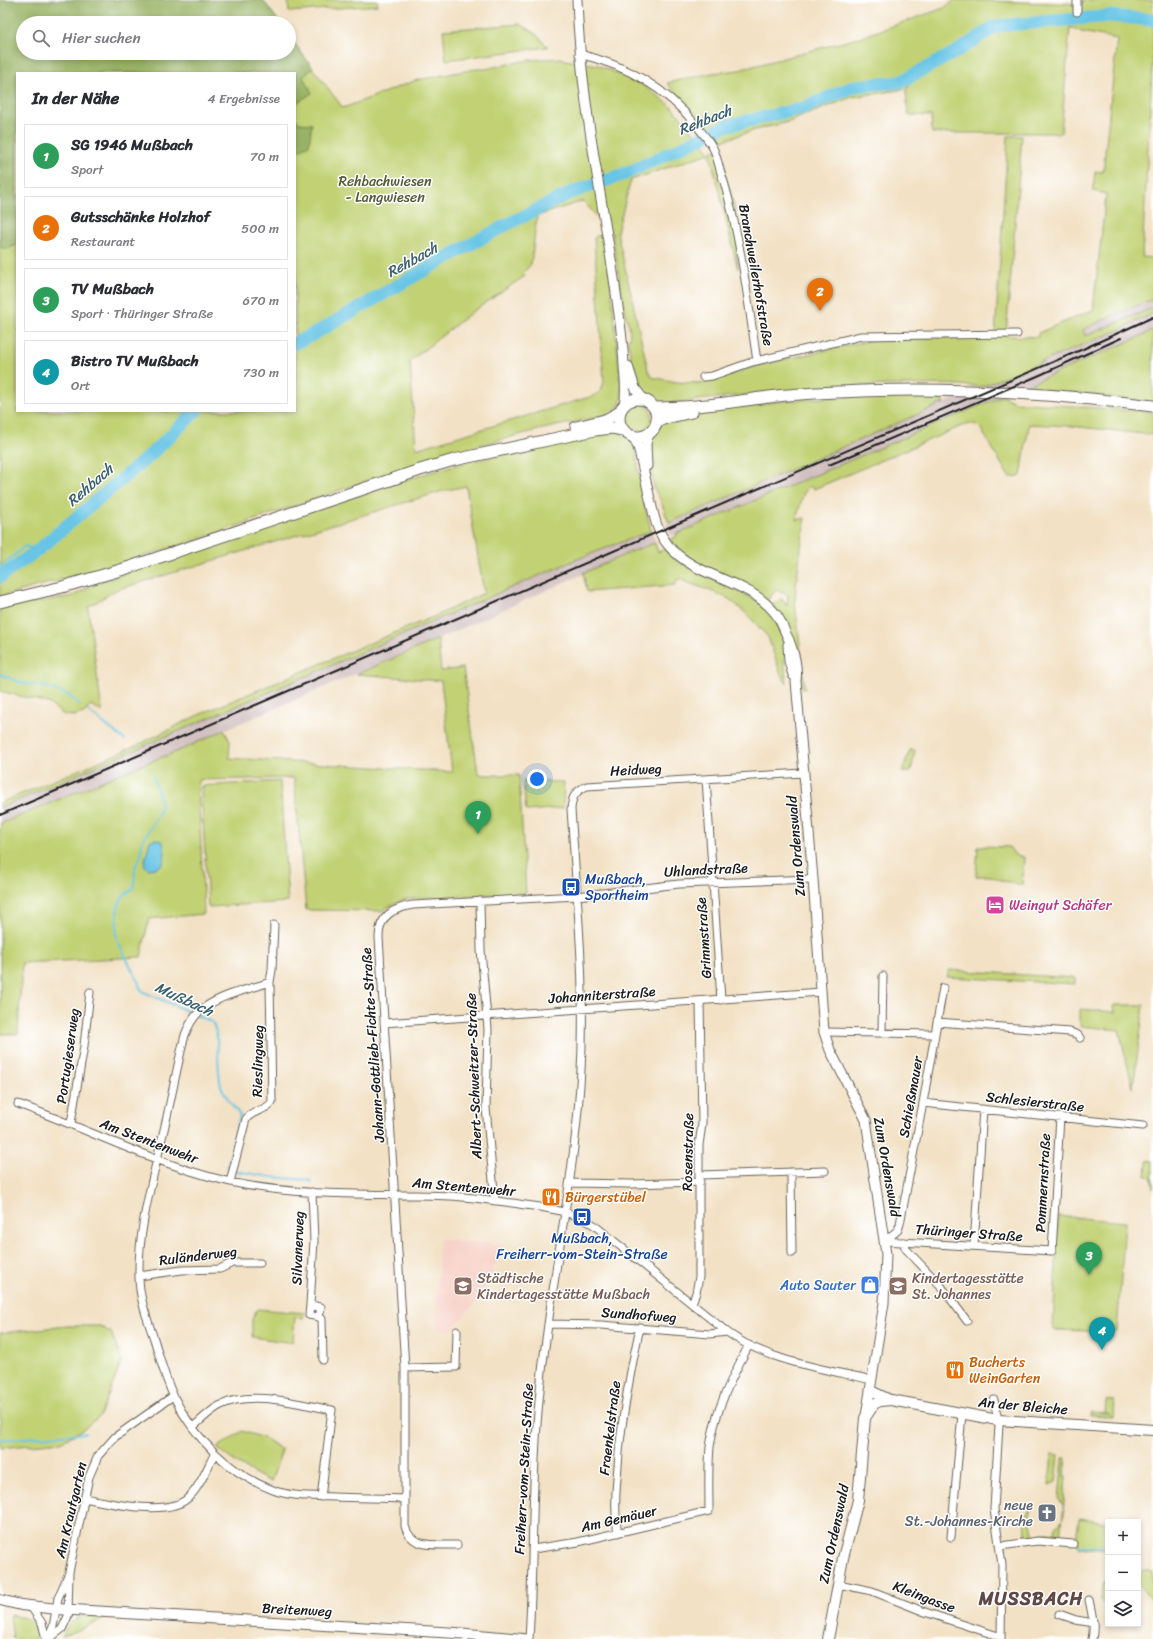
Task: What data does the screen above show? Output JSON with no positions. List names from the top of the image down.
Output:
{
  "streets": {
    "main road": ["Zum Ordenswald", "An der Bleiche", "Breitenweg"],
    "street": [
      "Branchweilerhofstraße",
      "Heidweg",
      "Uhlandstraße",
      "Grimmstraße",
      "Johanniterstraße",
      "Johann-Gottlieb-Fichte-Straße",
      "Portugieserweg",
      "Rieslingweg",
      "Albert-Schweitzer-Straße",
      "Schießmauer",
      "Schlesierstraße",
      "Am Stentenwehr",
      "Rosenstraße",
      "Pommernstraße",
      "Thüringer Straße",
      "Silvanerweg",
      "Ruländerweg",
      "Sundhofweg",
      "Fraenkelstraße",
      "Freiherr-vom-Stein-Straße",
      "Am Krautgarten",
      "Am Gemäuer",
      "Kleingasse"
    ]
  },
  "crossings": [
    ["Heidweg", "Zum Ordenswald"],
    ["Heidweg", "Uhlandstraße"],
    ["Heidweg", "Grimmstraße"],
    ["Heidweg", "Johann-Gottlieb-Fichte-Straße"],
    ["Heidweg", "Freiherr-vom-Stein-Straße"],
    ["Zum Ordenswald", "Uhlandstraße"],
    ["Zum Ordenswald", "Johanniterstraße"],
    ["Zum Ordenswald", "Schießmauer"],
    ["Zum Ordenswald", "Am Stentenwehr"],
    ["Zum Ordenswald", "Thüringer Straße"],
    ["Zum Ordenswald", "An der Bleiche"],
    ["Zum Ordenswald", "Kleingasse"],
    ["Uhlandstraße", "Grimmstraße"],
    ["Uhlandstraße", "Johann-Gottlieb-Fichte-Straße"],
    ["Uhlandstraße", "Freiherr-vom-Stein-Straße"],
    ["Grimmstraße", "Johanniterstraße"],
    ["Johanniterstraße", "Johann-Gottlieb-Fichte-Straße"],
    ["Johanniterstraße", "Albert-Schweitzer-Straße"],
    ["Johanniterstraße", "Rosenstraße"],
    ["Johanniterstraße", "Freiherr-vom-Stein-Straße"],
    ["Johann-Gottlieb-Fichte-Straße", "Albert-Schweitzer-Straße"],
    ["Johann-Gottlieb-Fichte-Straße", "Am Stentenwehr"],
    ["Johann-Gottlieb-Fichte-Straße", "Freiherr-vom-Stein-Straße"],
    ["Portugieserweg", "Am Stentenwehr"],
    ["Rieslingweg", "Am Stentenwehr"],
    ["Albert-Schweitzer-Straße", "Am Stentenwehr"],
    ["Schießmauer", "Schlesierstraße"],
    ["Schießmauer", "Thüringer Straße"],
    ["Schlesierstraße", "Pommernstraße"],
    ["Am Stentenwehr", "Rosenstraße"],
    ["Am Stentenwehr", "Silvanerweg"],
    ["Am Stentenwehr", "Sundhofweg"],
    ["Am Stentenwehr", "Freiherr-vom-Stein-Straße"],
    ["Am Stentenwehr", "Am Gemäuer"],
    ["Pommernstraße", "Thüringer Straße"],
    ["Sundhofweg", "Fraenkelstraße"],
    ["Sundhofweg", "Freiherr-vom-Stein-Straße"],
    ["Fraenkelstraße", "Am Gemäuer"],
    ["Freiherr-vom-Stein-Straße", "Am Gemäuer"],
    ["Am Krautgarten", "Breitenweg"]
  ],
  "districts": ["MUSSBACH"],
  "water": ["Rehbach", "Mußbach"],
  "parks": ["Rehbachwiesen - Langwiesen"],
  "places": {
    "bus stop": ["Mußbach, Sportheim", "Mußbach, Freiherr-vom-Stein-Straße"],
    "hotel": ["Weingut Schäfer"],
    "restaurant": ["Bürgerstübel", "Bucherts WeinGarten"],
    "shop": ["Auto Sauter"],
    "school or university": ["Städtische Kindertagesstätte Mußbach", "Kindertagesstätte St. Johannes"],
    "church": ["neue St.-Johannes-Kirche"]
  },
  "page": {
    "search": "Hier suchen",
    "heading": ["In der Nähe", "4 Ergebnisse"],
    "list": [
      {
        "mark": "1",
        "name": "SG 1946 Mußbach",
        "note": "Sport",
        "value": "70 m"
      },
      {
        "mark": "2",
        "name": "Gutsschänke Holzhof",
        "note": "Restaurant",
        "value": "500 m"
      },
      {
        "mark": "3",
        "name": "TV Mußbach",
        "note": "Sport · Thüringer Straße",
        "value": "670 m"
      },
      {
        "mark": "4",
        "name": "Bistro TV Mußbach",
        "note": "Ort",
        "value": "730 m"
      }
    ],
    "pins": [
      "2",
      "1",
      "3",
      "4"
    ],
    "map_buttons": ["+", "−"]
  }
}
